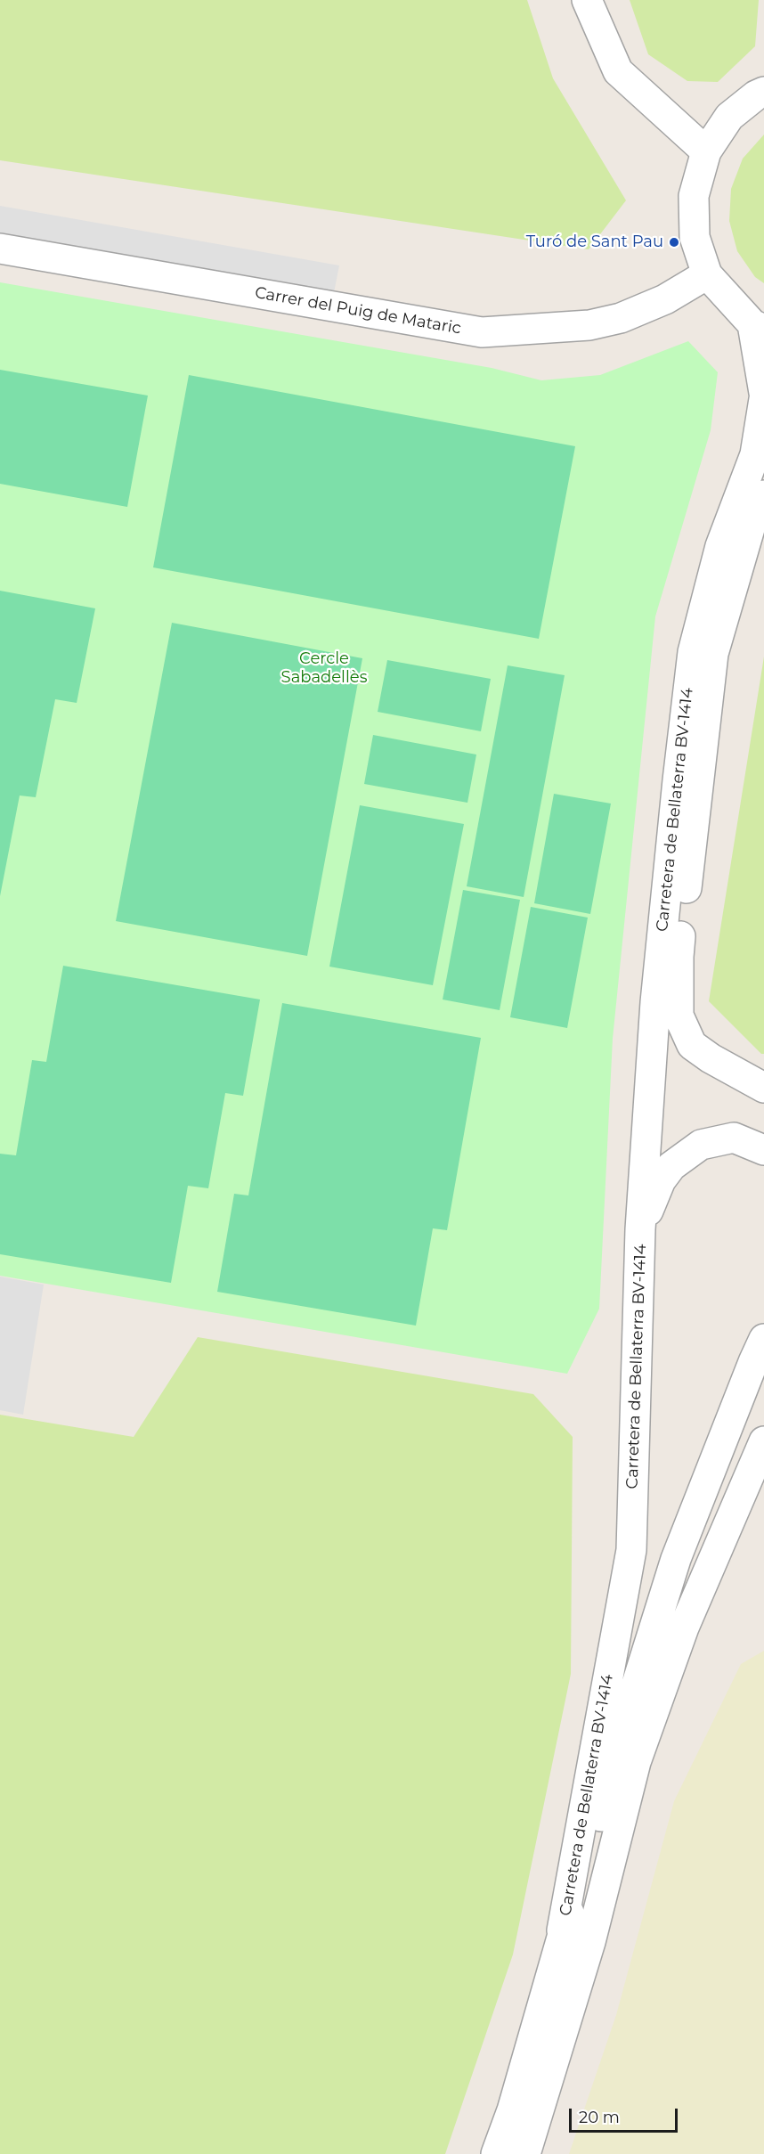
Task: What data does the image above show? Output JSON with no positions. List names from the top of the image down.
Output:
{
  "streets": {
    "street": ["Carrer del Puig de Mataric", "Carretera de Bellaterra BV-1414"]
  },
  "parks": ["Cercle Sabadellès"],
  "places": ["Turó de Sant Pau"],
  "scale_bar": "20 m"
}
